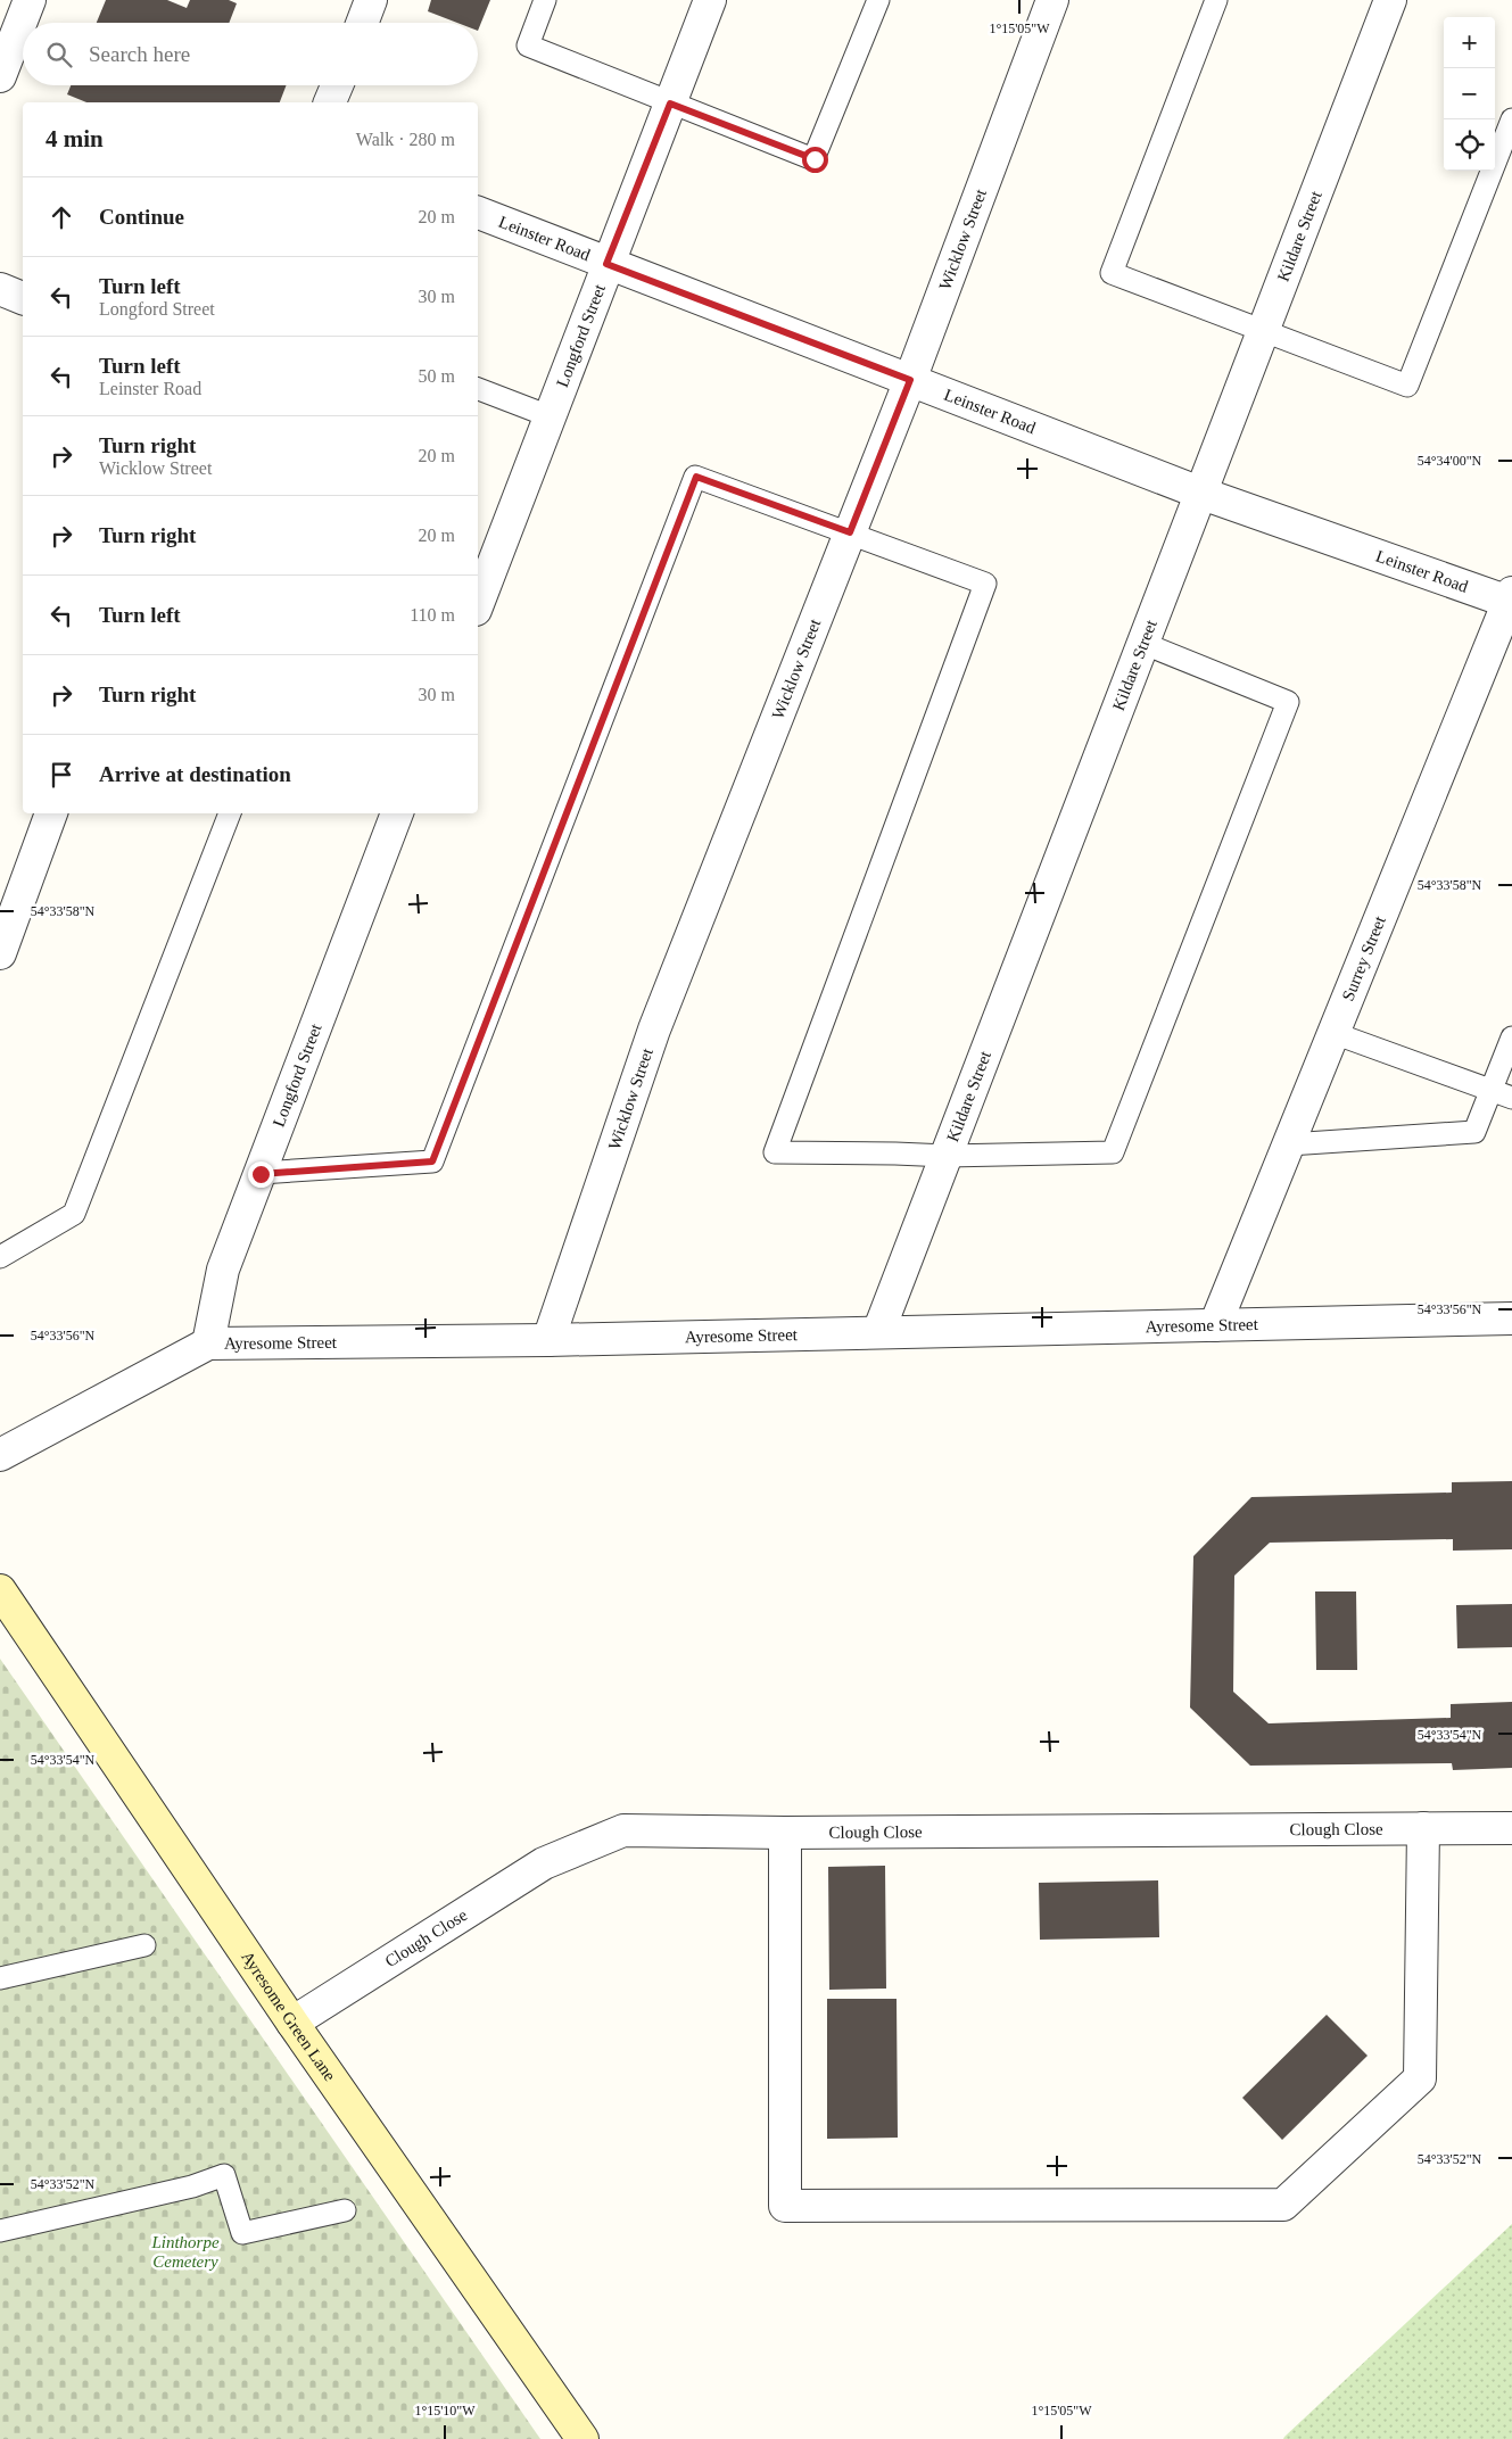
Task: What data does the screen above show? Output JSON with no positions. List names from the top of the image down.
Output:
{
  "streets": {
    "street": [
      "Kildare Street",
      "Leinster Road",
      "Wicklow Street",
      "Longford Street",
      "Surrey Street",
      "Ayresome Street",
      "Clough Close",
      "Ayresome Green Lane"
    ]
  },
  "crossings": [
    ["Kildare Street", "Leinster Road"],
    ["Kildare Street", "Ayresome Street"],
    ["Leinster Road", "Wicklow Street"],
    ["Leinster Road", "Longford Street"],
    ["Leinster Road", "Surrey Street"],
    ["Wicklow Street", "Ayresome Street"],
    ["Longford Street", "Ayresome Street"],
    ["Surrey Street", "Ayresome Street"],
    ["Clough Close", "Ayresome Green Lane"]
  ],
  "parks": ["Linthorpe Cemetery"],
  "page": {
    "map_buttons": ["+", "−"],
    "search": "Search here",
    "heading": ["4 min", "Walk · 280 m"],
    "list": [
      ["Continue", "20 m"],
      ["Turn left", "Longford Street", "30 m"],
      ["Turn left", "Leinster Road", "50 m"],
      ["Turn right", "Wicklow Street", "20 m"],
      ["Turn right", "20 m"],
      ["Turn left", "110 m"],
      ["Turn right", "30 m"],
      "Arrive at destination"
    ]
  },
  "coordinates": [
    "1°15'05\"W",
    "54°34'00\"N",
    "54°33'58\"N",
    "54°33'56\"N",
    "54°33'54\"N",
    "54°33'52\"N",
    "1°15'10\"W"
  ]
}
